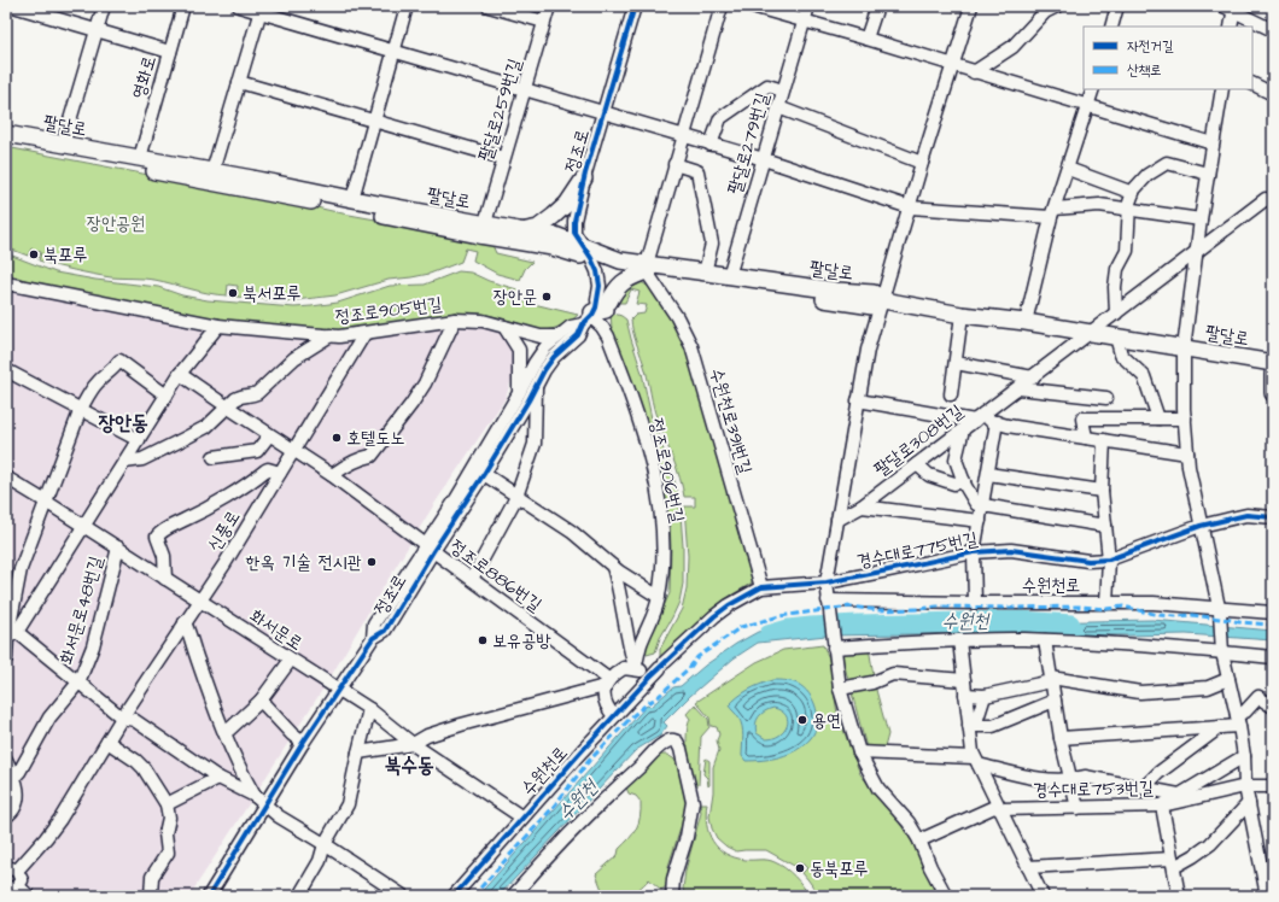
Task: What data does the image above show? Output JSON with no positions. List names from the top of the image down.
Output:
{
  "streets": {
    "main road": ["팔달로"],
    "street": [
      "영화로",
      "팔달로259번길",
      "팔달로279번길",
      "정조로",
      "정조로905번길",
      "수원천로391번길",
      "팔달로308번길",
      "정조로906번길",
      "신풍로",
      "경수대로775번길",
      "정조로886번길",
      "수원천로",
      "화서문로48번길",
      "화서문로",
      "경수대로753번길"
    ]
  },
  "crossings": [
    ["영화로", "팔달로"],
    ["팔달로259번길", "팔달로"],
    ["팔달로", "팔달로279번길"],
    ["팔달로", "정조로"],
    ["팔달로", "수원천로391번길"],
    ["팔달로", "팔달로308번길"],
    ["정조로", "정조로905번길"],
    ["정조로", "정조로906번길"],
    ["정조로", "정조로886번길"],
    ["정조로", "화서문로"],
    ["정조로905번길", "신풍로"],
    ["수원천로391번길", "경수대로775번길"],
    ["수원천로391번길", "수원천로"],
    ["신풍로", "정조로886번길"],
    ["신풍로", "화서문로"],
    ["경수대로775번길", "수원천로"],
    ["수원천로", "화서문로"],
    ["화서문로48번길", "화서문로"]
  ],
  "districts": ["장안동", "북수동"],
  "water": ["수원천"],
  "parks": ["장안공원"],
  "places": [
    "북포루",
    "북서포루",
    "장안문",
    "호텔도노",
    "한옥 기술 전시관",
    "보유공방",
    "용연",
    "동북포루"
  ],
  "legend": ["자전거길", "산책로"]
}
